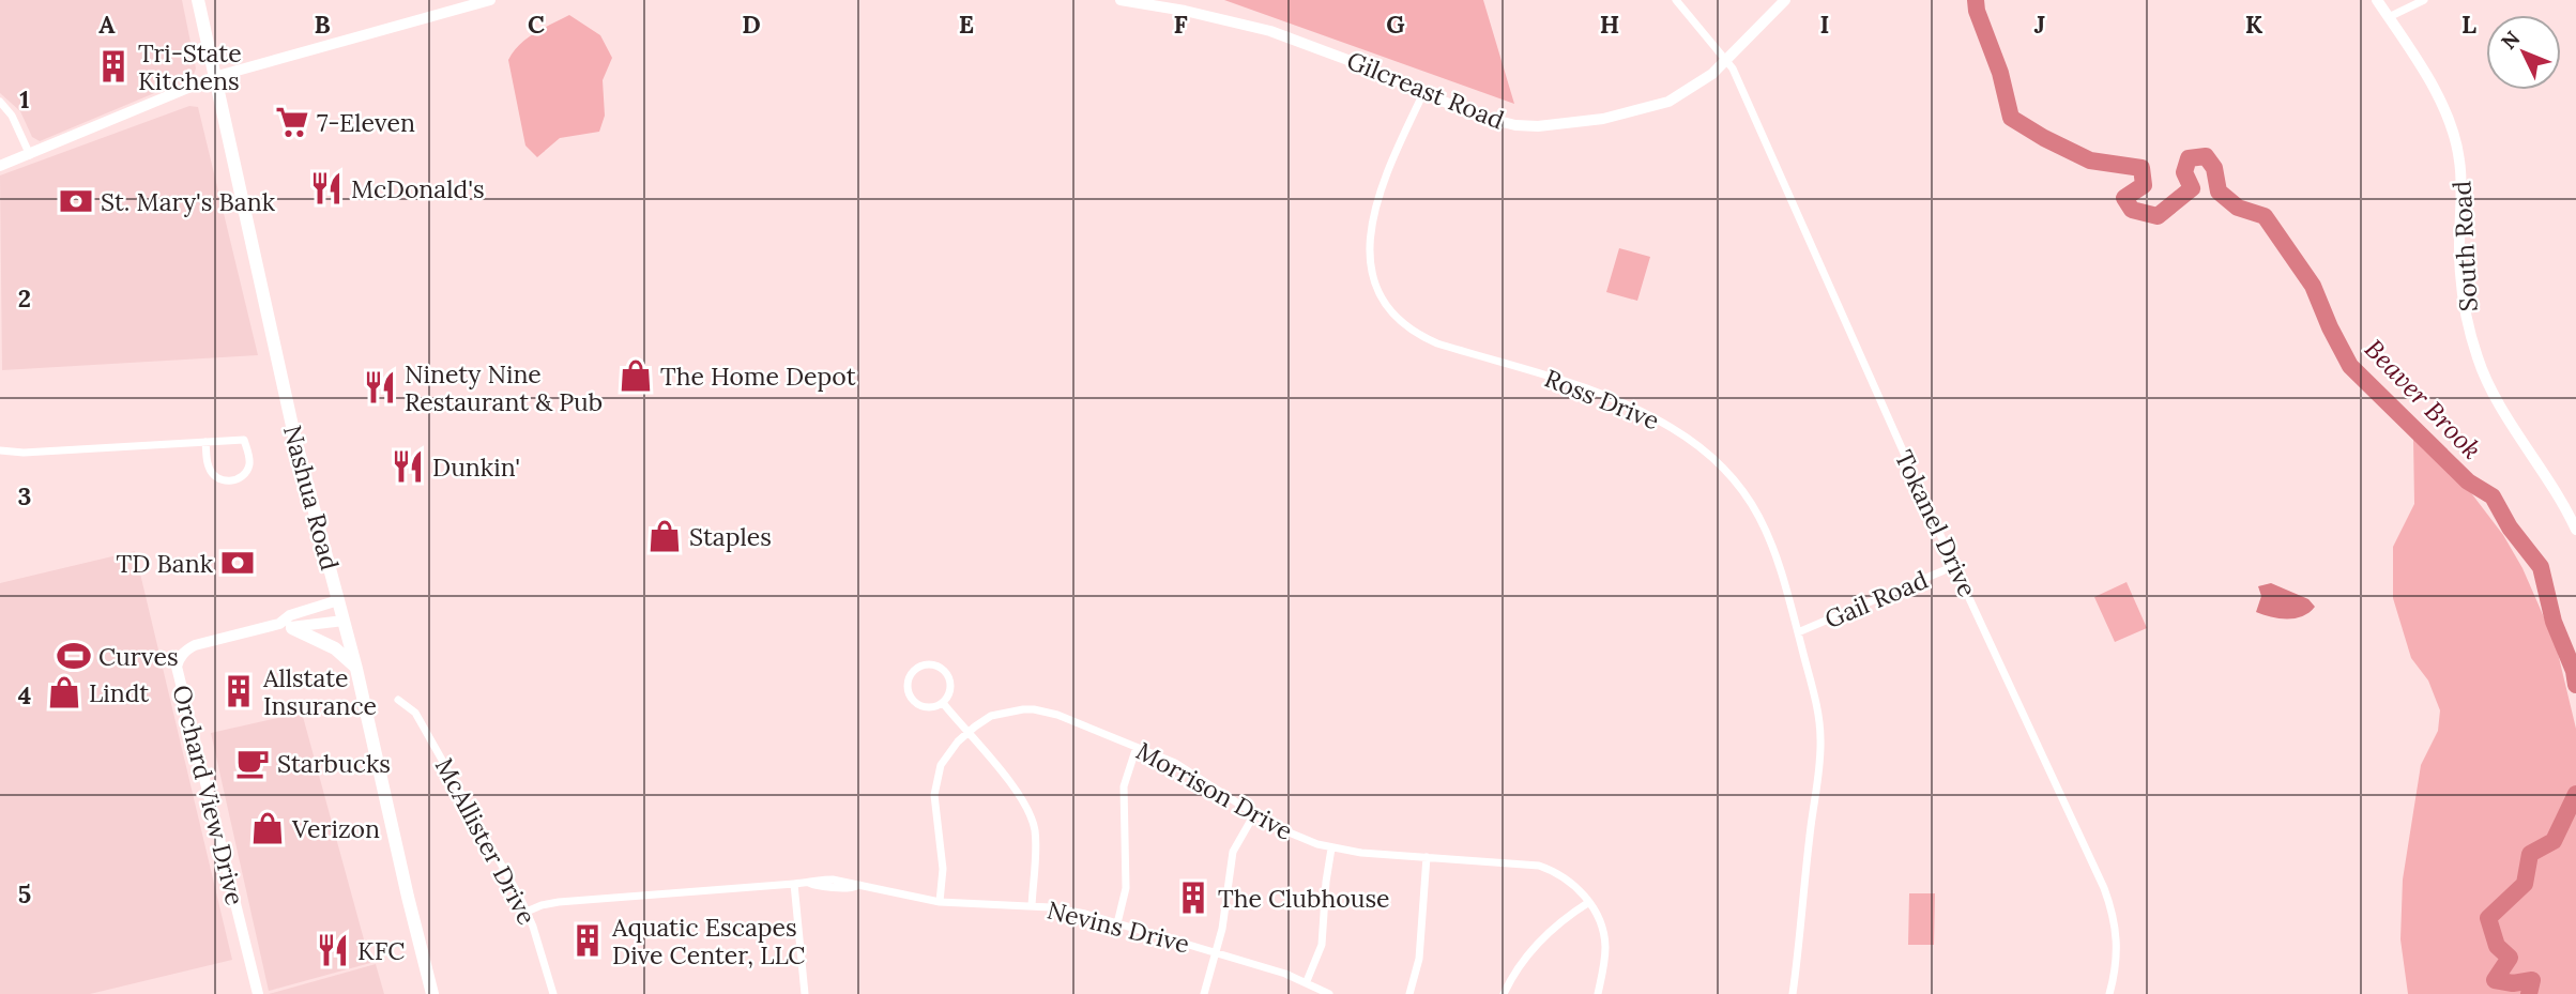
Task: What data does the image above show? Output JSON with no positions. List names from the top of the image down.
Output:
{
  "streets": {
    "main road": ["Nashua Road"],
    "street": [
      "Gilcreast Road",
      "South Road",
      "Ross Drive",
      "Tokanel Drive",
      "Gail Road",
      "Morrison Drive",
      "Orchard View Drive",
      "McAllister Drive",
      "Nevins Drive"
    ]
  },
  "crossings": [
    ["Gilcreast Road", "Ross Drive"],
    ["Gilcreast Road", "Tokanel Drive"],
    ["Ross Drive", "Gail Road"],
    ["Nashua Road", "Orchard View Drive"],
    ["Tokanel Drive", "Gail Road"],
    ["Morrison Drive", "Nevins Drive"],
    ["McAllister Drive", "Nevins Drive"]
  ],
  "water": ["Beaver Brook"],
  "places": {
    "building": [
      "Tri-State Kitchens",
      "Allstate Insurance",
      "The Clubhouse",
      "Aquatic Escapes Dive Center, LLC"
    ],
    "supermarket": ["7-Eleven"],
    "restaurant": [
      "McDonald's",
      "Ninety Nine Restaurant & Pub",
      "Dunkin'",
      "KFC"
    ],
    "bank": ["St. Mary's Bank", "TD Bank"],
    "shop": [
      "The Home Depot",
      "Staples",
      "Lindt",
      "Verizon"
    ],
    "sports": ["Curves"],
    "cafe": ["Starbucks"]
  },
  "north": "top left",
  "grid": {
    "columns": [
      "A",
      "B",
      "C",
      "D",
      "E",
      "F",
      "G",
      "H",
      "I",
      "J",
      "K",
      "L"
    ],
    "rows": [
      "1",
      "2",
      "3",
      "4",
      "5"
    ]
  }
}
